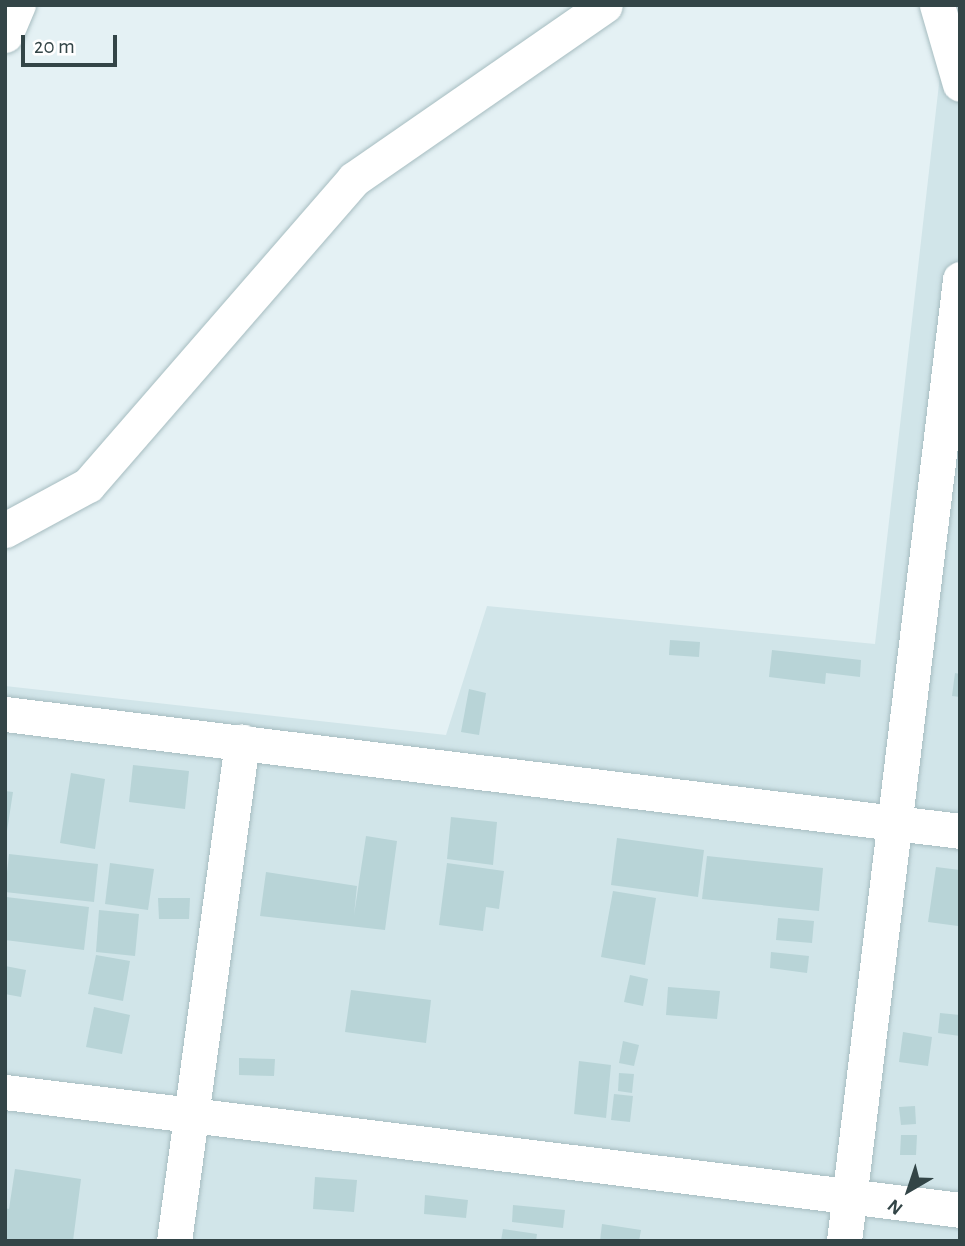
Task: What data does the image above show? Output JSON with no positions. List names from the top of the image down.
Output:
{
  "scale_bar": "20 m",
  "north": "bottom left"
}
